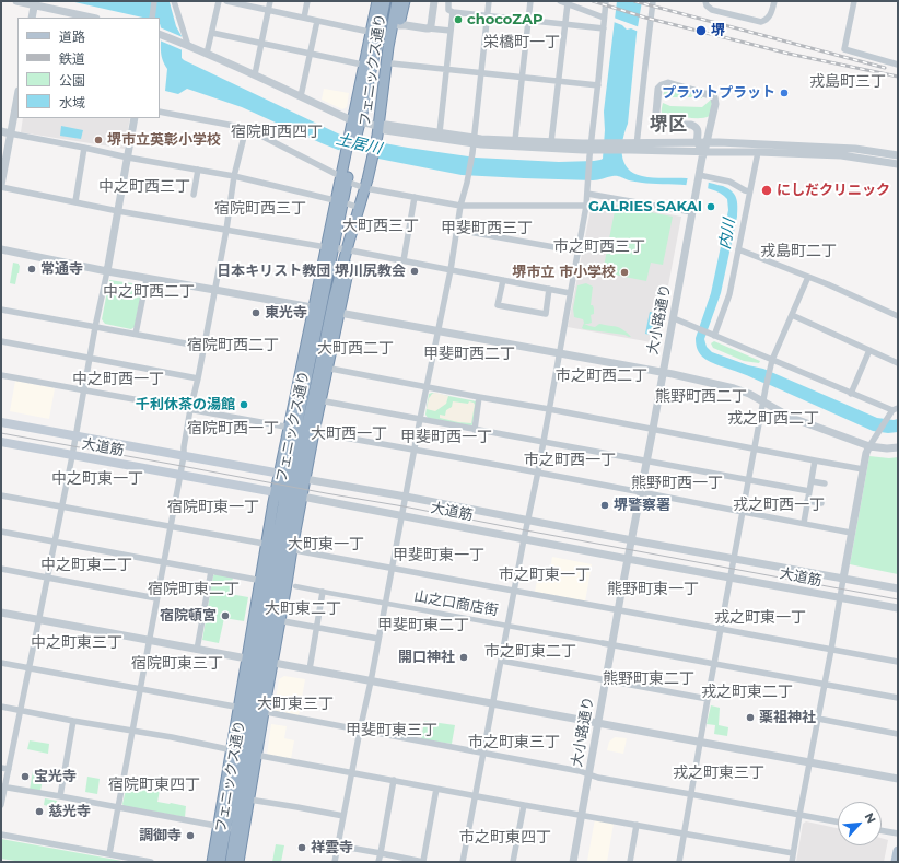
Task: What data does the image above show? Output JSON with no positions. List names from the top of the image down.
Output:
{
  "streets": {
    "highway": ["フェニックス通り"],
    "main road": ["大道筋"],
    "street": ["大小路通り", "山之口商店街"]
  },
  "crossings": [
    ["フェニックス通り", "大道筋"],
    ["フェニックス通り", "山之口商店街"],
    ["大小路通り", "大道筋"],
    ["大小路通り", "山之口商店街"]
  ],
  "districts": [
    "栄橋町一丁",
    "戎島町三丁",
    "堺区",
    "宿院町西四丁",
    "中之町西三丁",
    "宿院町西三丁",
    "大町西三丁",
    "甲斐町西三丁",
    "市之町西三丁",
    "戎島町二丁",
    "中之町西二丁",
    "宿院町西二丁",
    "大町西二丁",
    "甲斐町西二丁",
    "市之町西二丁",
    "中之町西一丁",
    "熊野町西二丁",
    "戎之町西二丁",
    "宿院町西一丁",
    "大町西一丁",
    "甲斐町西一丁",
    "市之町西一丁",
    "中之町東一丁",
    "熊野町西一丁",
    "戎之町西一丁",
    "宿院町東一丁",
    "大町東一丁",
    "甲斐町東一丁",
    "中之町東二丁",
    "市之町東一丁",
    "宿院町東二丁",
    "熊野町東一丁",
    "大町東二丁",
    "戎之町東一丁",
    "甲斐町東二丁",
    "中之町東三丁",
    "市之町東二丁",
    "宿院町東三丁",
    "熊野町東二丁",
    "戎之町東二丁",
    "大町東三丁",
    "甲斐町東三丁",
    "市之町東三丁",
    "戎之町東三丁",
    "宿院町東四丁",
    "市之町東四丁"
  ],
  "water": ["土居川", "内川"],
  "places": [
    "chocoZAP",
    "堺",
    "プラットプラット",
    "堺市立英彰小学校",
    "にしだクリニック",
    "GALRIES SAKAI",
    "常通寺",
    "日本キリスト教団 堺川尻教会",
    "堺市立 市小学校",
    "東光寺",
    "千利休茶の湯館",
    "堺警察署",
    "宿院頓宮",
    "開口神社",
    "薬祖神社",
    "宝光寺",
    "慈光寺",
    "調御寺",
    "祥雲寺"
  ],
  "legend": [
    "道路",
    "鉄道",
    "公園",
    "水域"
  ],
  "north": "top right"
}
